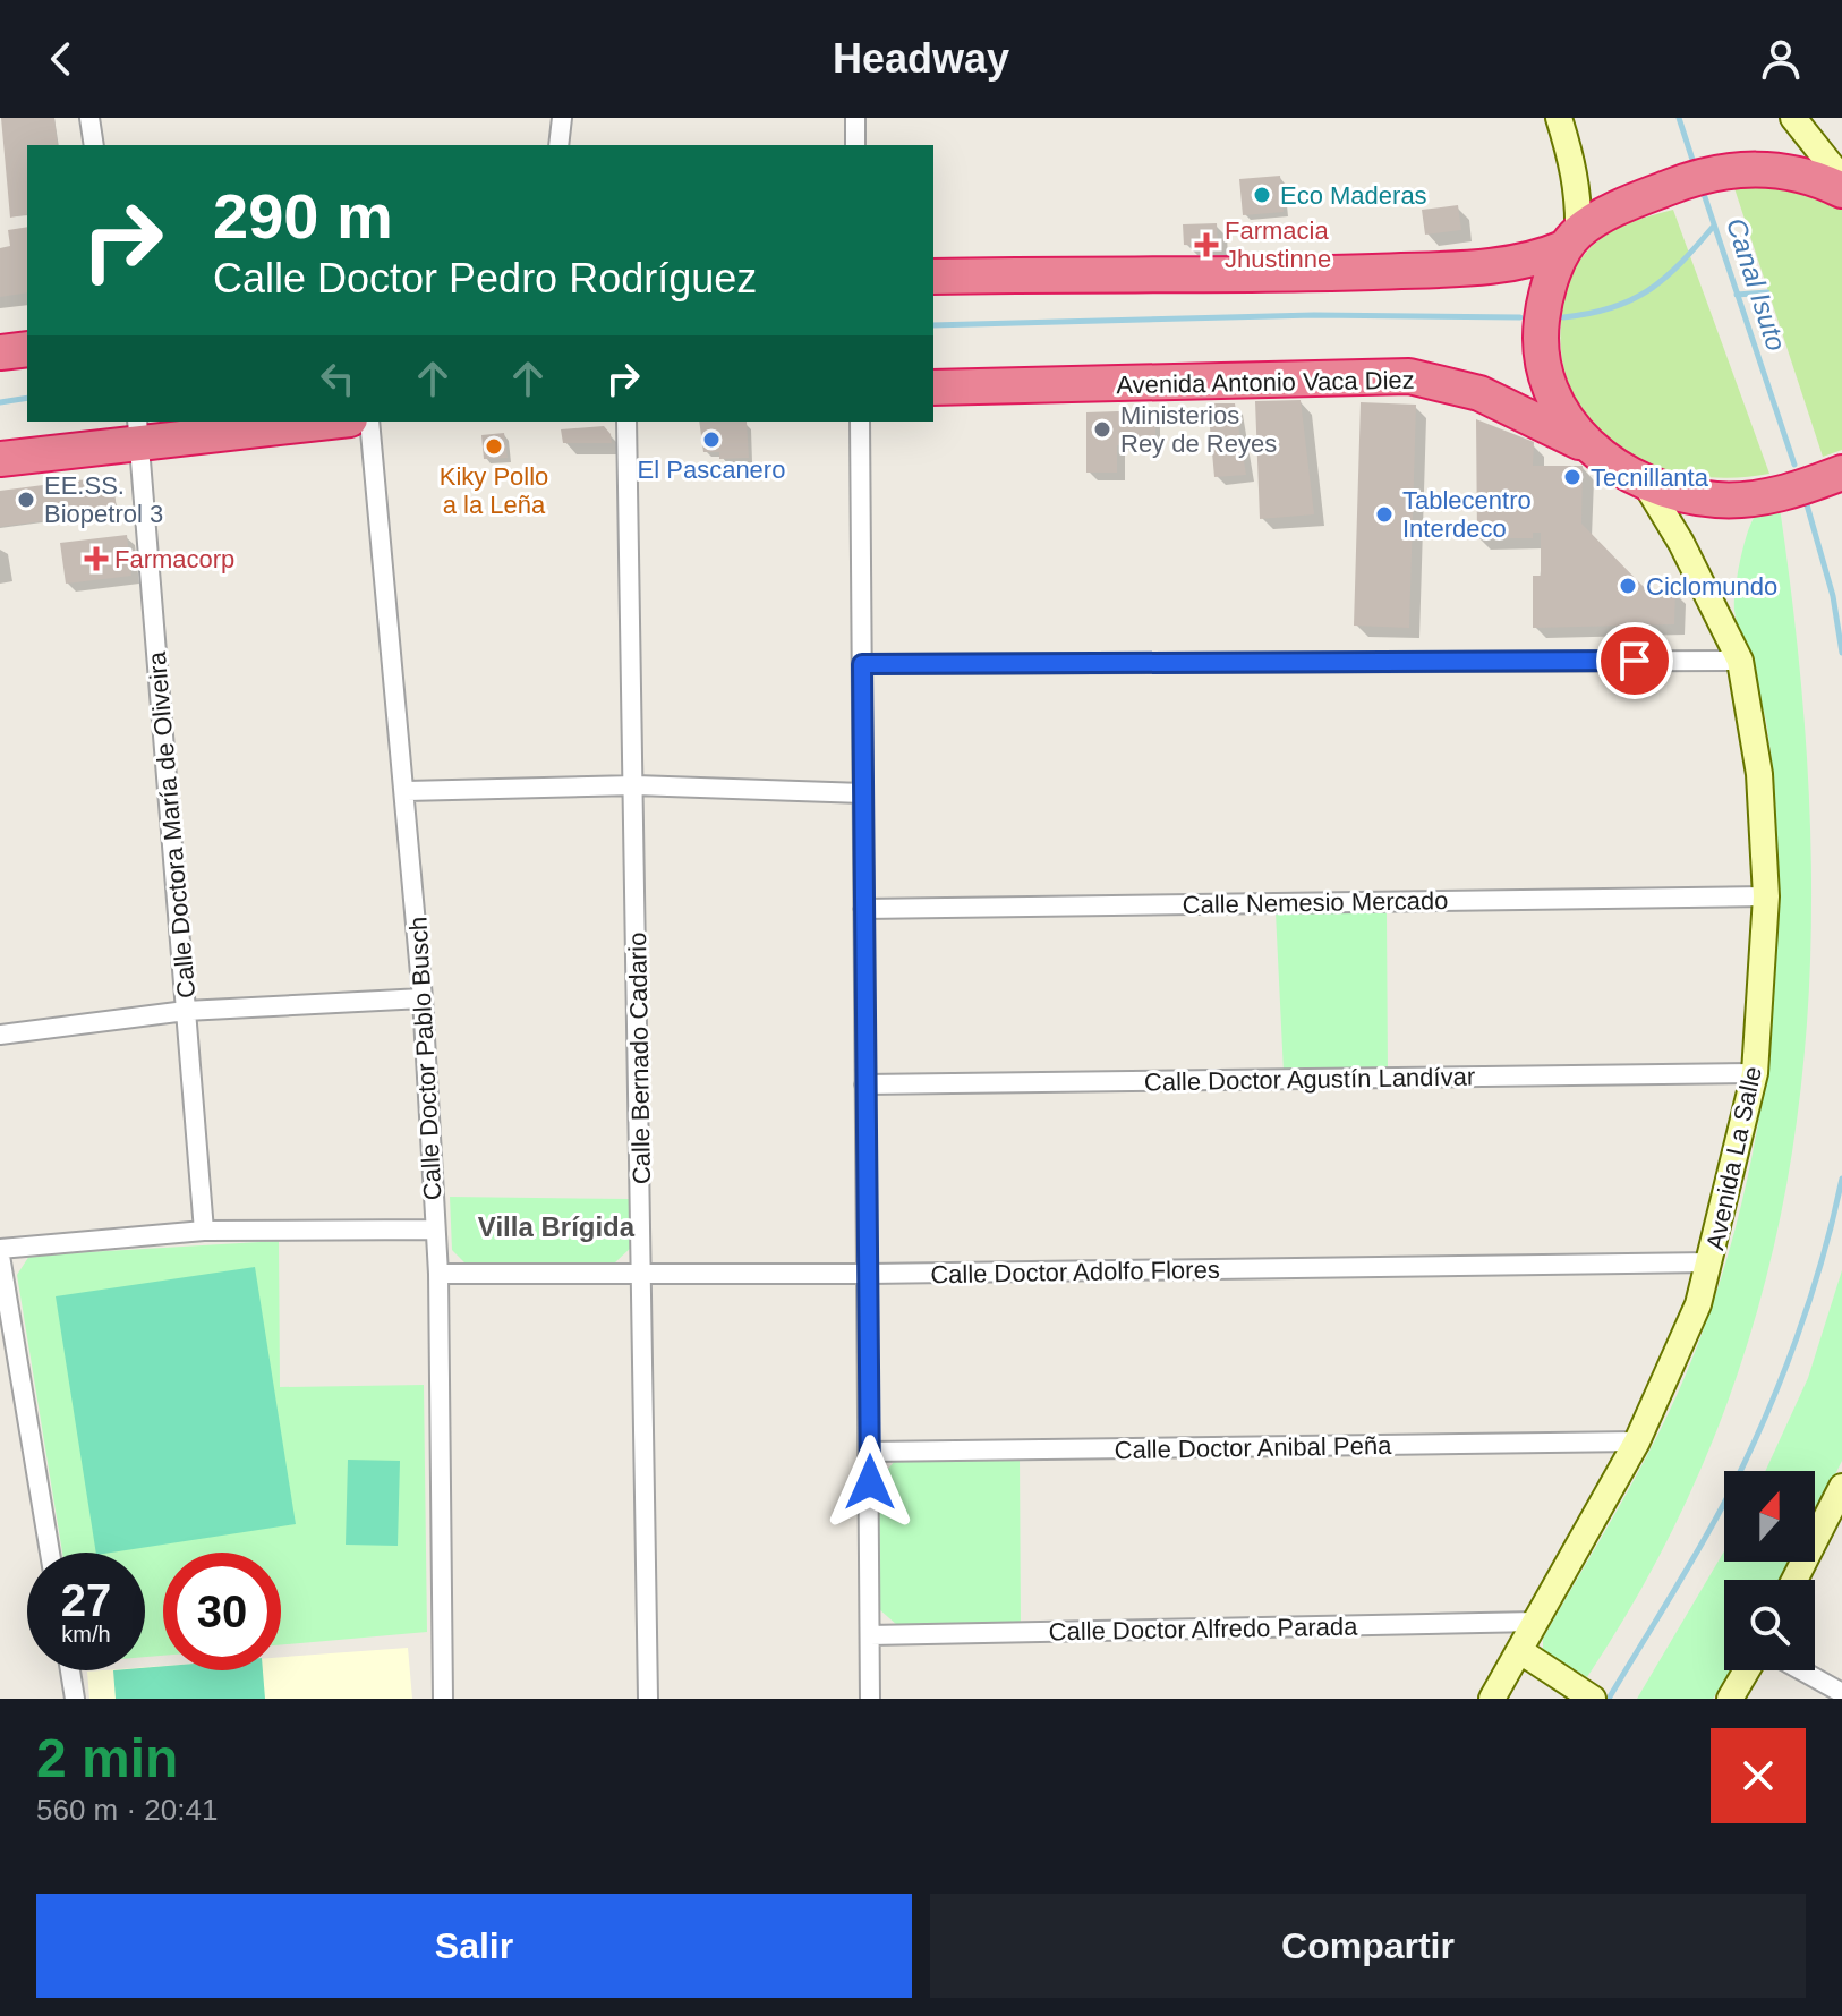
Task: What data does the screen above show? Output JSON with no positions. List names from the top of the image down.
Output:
{
  "streets": {
    "highway": ["Avenida Antonio Vaca Diez"],
    "main road": ["Avenida La Salle"],
    "street": [
      "Calle Doctora María de Oliveira",
      "Calle Nemesio Mercado",
      "Calle Doctor Pablo Busch",
      "Calle Bernado Cadario",
      "Calle Doctor Agustín Landívar",
      "Calle Doctor Adolfo Flores",
      "Calle Doctor Anibal Peña",
      "Calle Doctor Alfredo Parada"
    ]
  },
  "crossings": [
    ["Calle Nemesio Mercado", "Avenida La Salle"],
    ["Calle Doctor Pablo Busch", "Calle Doctor Adolfo Flores"],
    ["Calle Bernado Cadario", "Calle Doctor Adolfo Flores"],
    ["Calle Doctor Agustín Landívar", "Avenida La Salle"],
    ["Avenida La Salle", "Calle Doctor Adolfo Flores"],
    ["Avenida La Salle", "Calle Doctor Anibal Peña"],
    ["Avenida La Salle", "Calle Doctor Alfredo Parada"]
  ],
  "districts": ["Villa Brígida"],
  "water": ["Canal Isuto"],
  "places": {
    "other": [
      "Eco Maderas",
      "Ministerios Rey de Reyes",
      "El Pascanero",
      "Kiky Pollo a la Leña",
      "Tecnillanta",
      "EE.SS. Biopetrol 3",
      "Tablecentro Interdeco",
      "Ciclomundo"
    ],
    "health": ["Farmacia Jhustinne", "Farmacorp"]
  },
  "north": "top",
  "page": {
    "header": "Headway",
    "turn": ["290 m", "Calle Doctor Pedro Rodríguez"],
    "speed": "27 km/h",
    "limit": "30",
    "heading": ["2 min", "560 m · 20:41"],
    "buttons": ["Salir", "Compartir"]
  }
}
